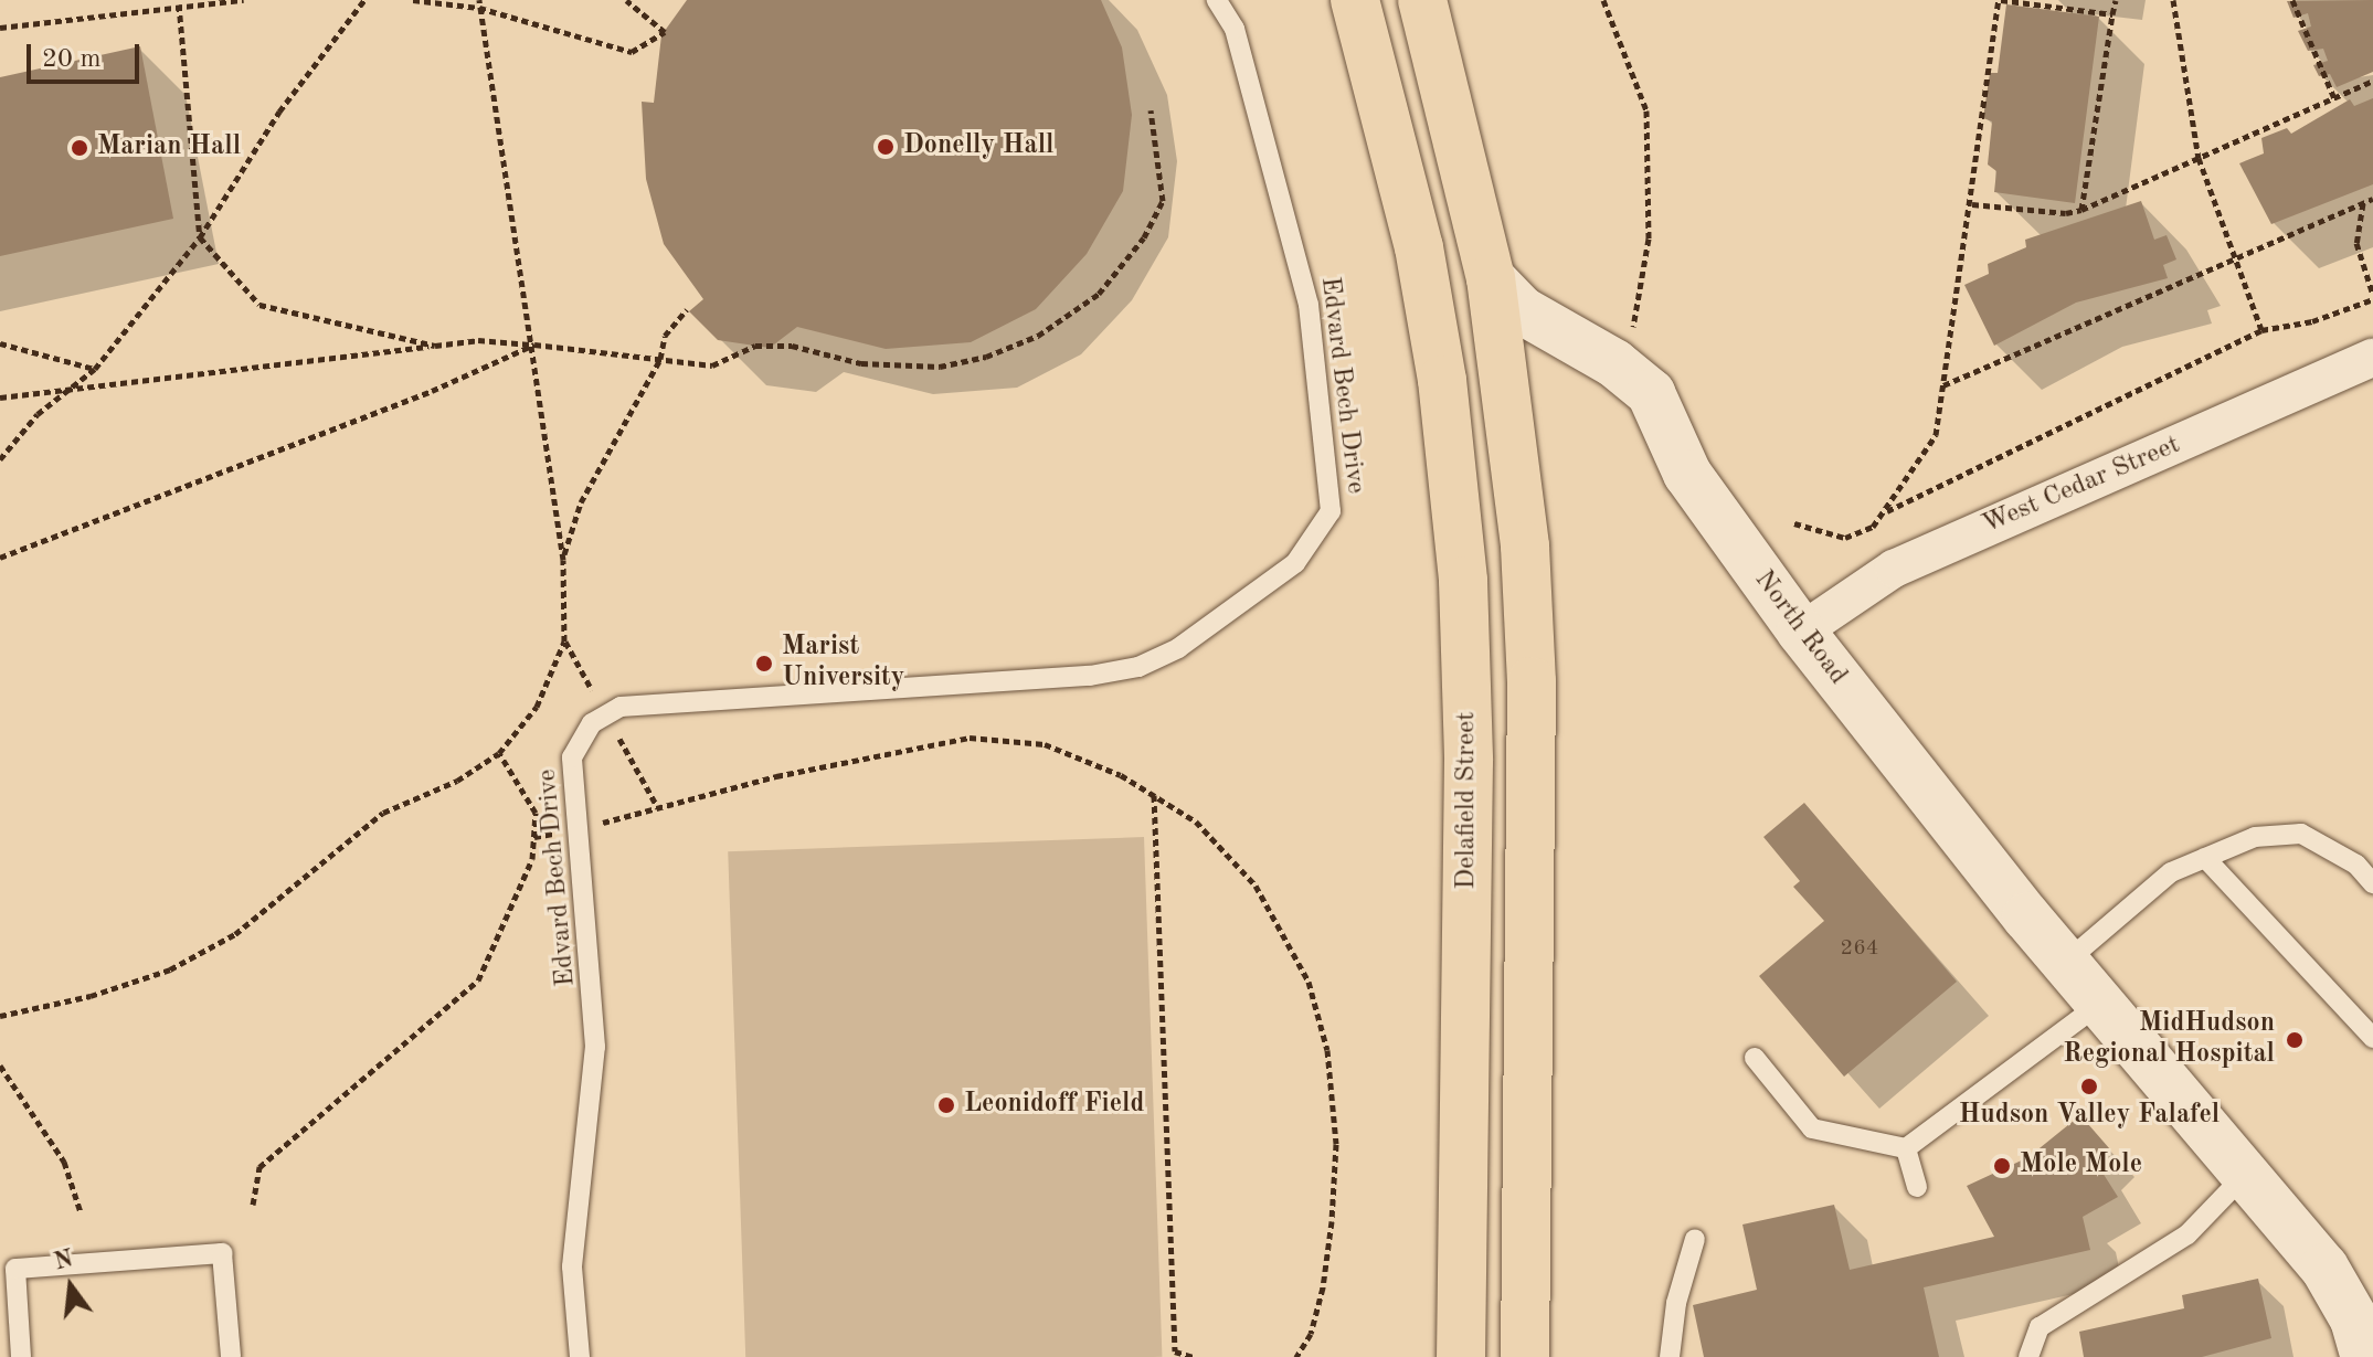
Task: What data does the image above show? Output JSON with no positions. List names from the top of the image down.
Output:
{
  "streets": {
    "highway": ["Delafield Street"],
    "street": ["West Cedar Street", "North Road"],
    "lane": ["Edvard Bech Drive"]
  },
  "crossings": [
    ["West Cedar Street", "North Road"]
  ],
  "places": [
    "Donelly Hall",
    "Marian Hall",
    "Marist University",
    "MidHudson Regional Hospital",
    "Hudson Valley Falafel",
    "Leonidoff Field",
    "Mole Mole"
  ],
  "house_numbers": ["264"],
  "scale_bar": "20 m",
  "north": "top"
}
